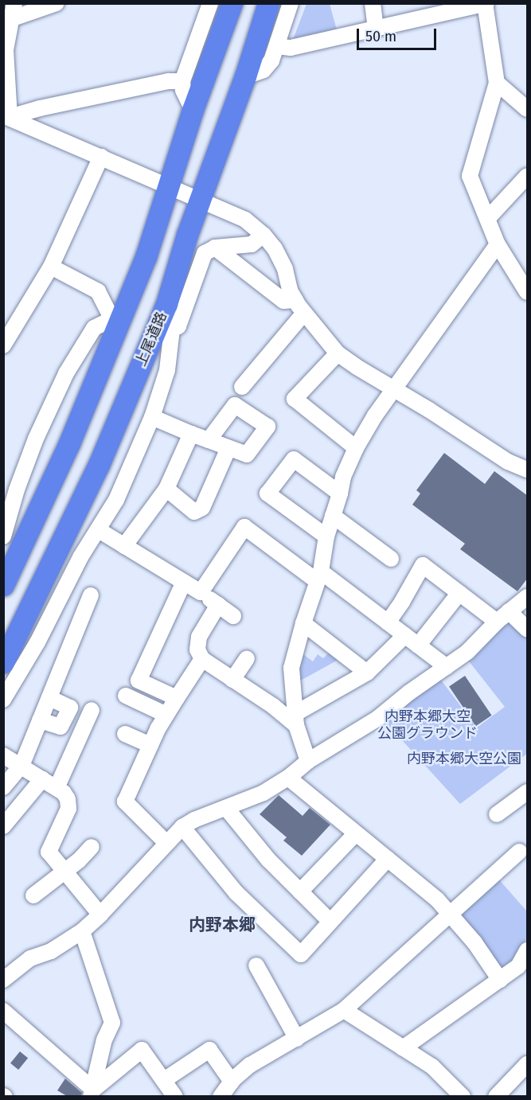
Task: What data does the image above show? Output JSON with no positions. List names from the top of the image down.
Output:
{
  "streets": {
    "highway": ["上尾道路"]
  },
  "districts": ["内野本郷"],
  "parks": ["内野本郷大空 公園グラウンド", "内野本郷大空公園"],
  "scale_bar": "50 m"
}
